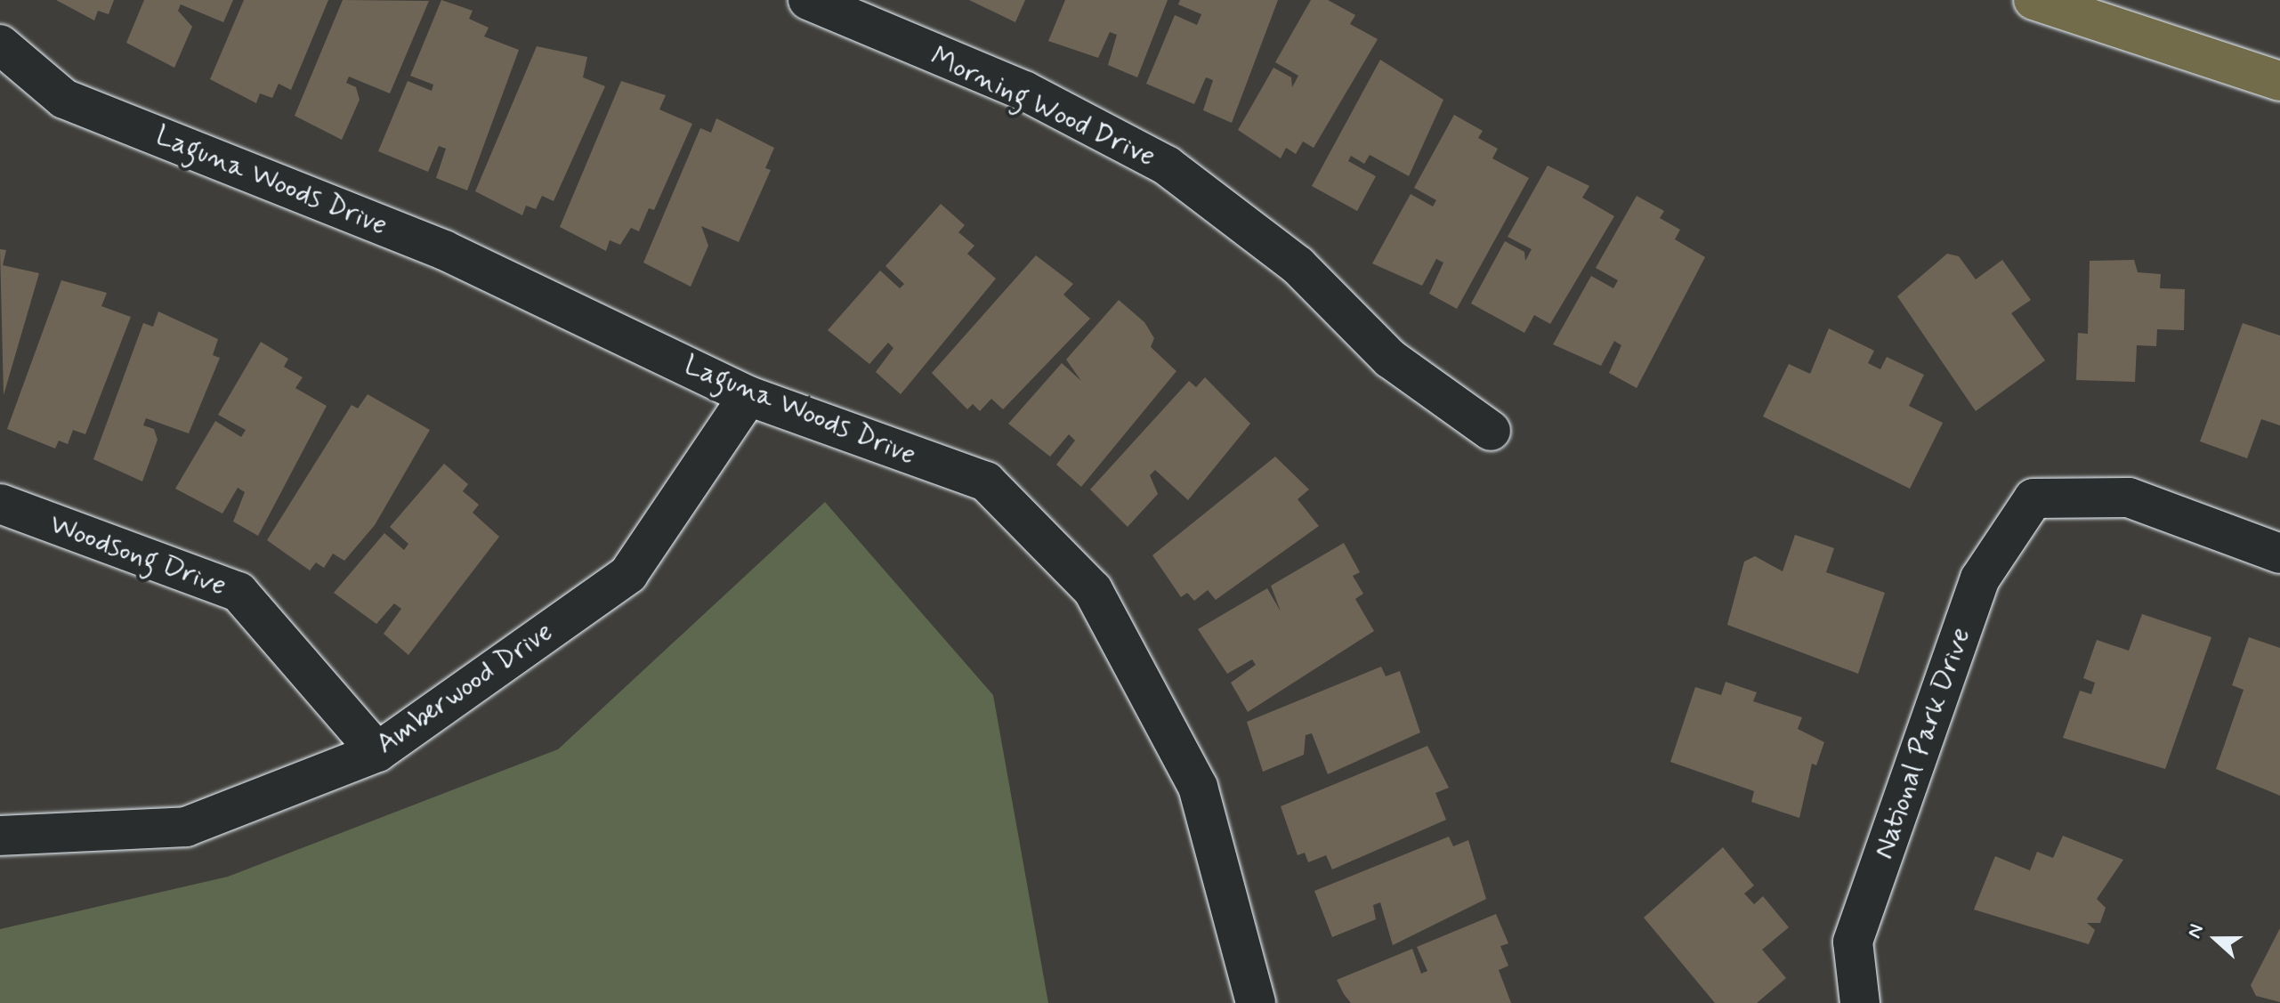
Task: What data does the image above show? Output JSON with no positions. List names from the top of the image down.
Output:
{
  "streets": {
    "street": [
      "Morning Wood Drive",
      "Laguna Woods Drive",
      "Woodsong Drive",
      "Amberwood Drive",
      "National Park Drive"
    ]
  },
  "crossings": [
    ["Laguna Woods Drive", "Amberwood Drive"],
    ["Woodsong Drive", "Amberwood Drive"]
  ],
  "north": "left"
}
